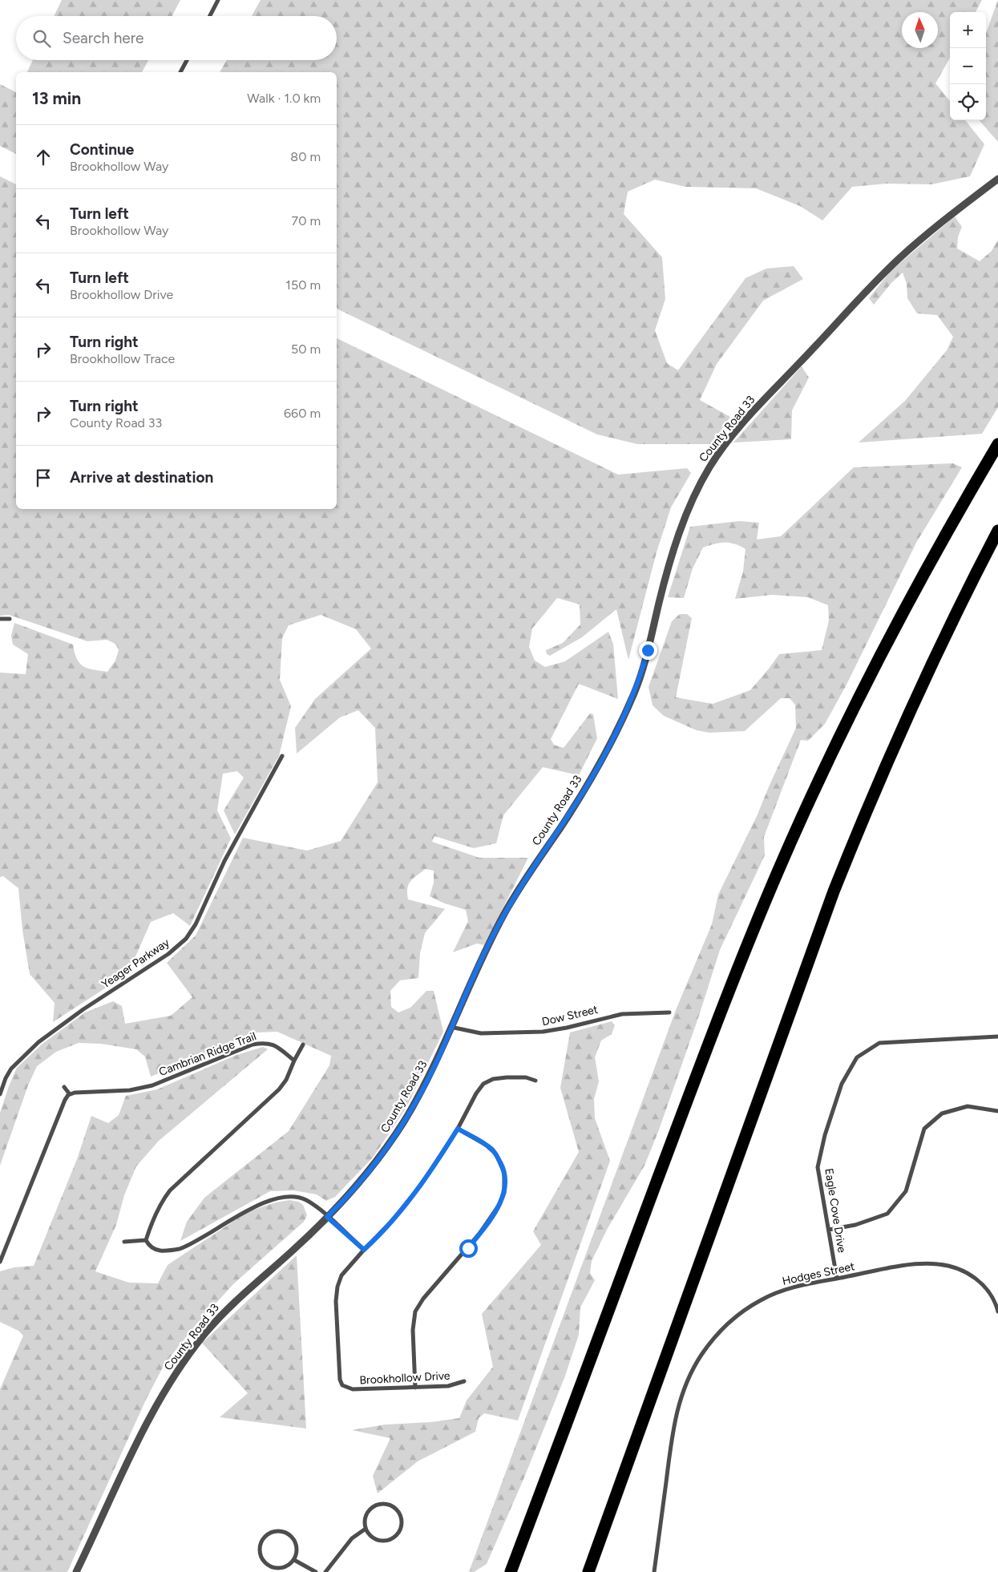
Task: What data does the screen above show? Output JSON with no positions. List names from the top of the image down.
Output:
{
  "streets": {
    "street": [
      "County Road 33",
      "Yeager Parkway",
      "Dow Street",
      "Cambrian Ridge Trail",
      "Eagle Cove Drive",
      "Hodges Street",
      "Brookhollow Drive"
    ]
  },
  "crossings": [
    ["County Road 33", "Dow Street"],
    ["Eagle Cove Drive", "Hodges Street"]
  ],
  "north": "top",
  "page": {
    "map_buttons": ["+", "−"],
    "search": "Search here",
    "heading": ["13 min", "Walk · 1.0 km"],
    "list": [
      ["Continue", "Brookhollow Way", "80 m"],
      ["Turn left", "Brookhollow Way", "70 m"],
      ["Turn left", "Brookhollow Drive", "150 m"],
      ["Turn right", "Brookhollow Trace", "50 m"],
      ["Turn right", "County Road 33", "660 m"],
      "Arrive at destination"
    ]
  }
}
